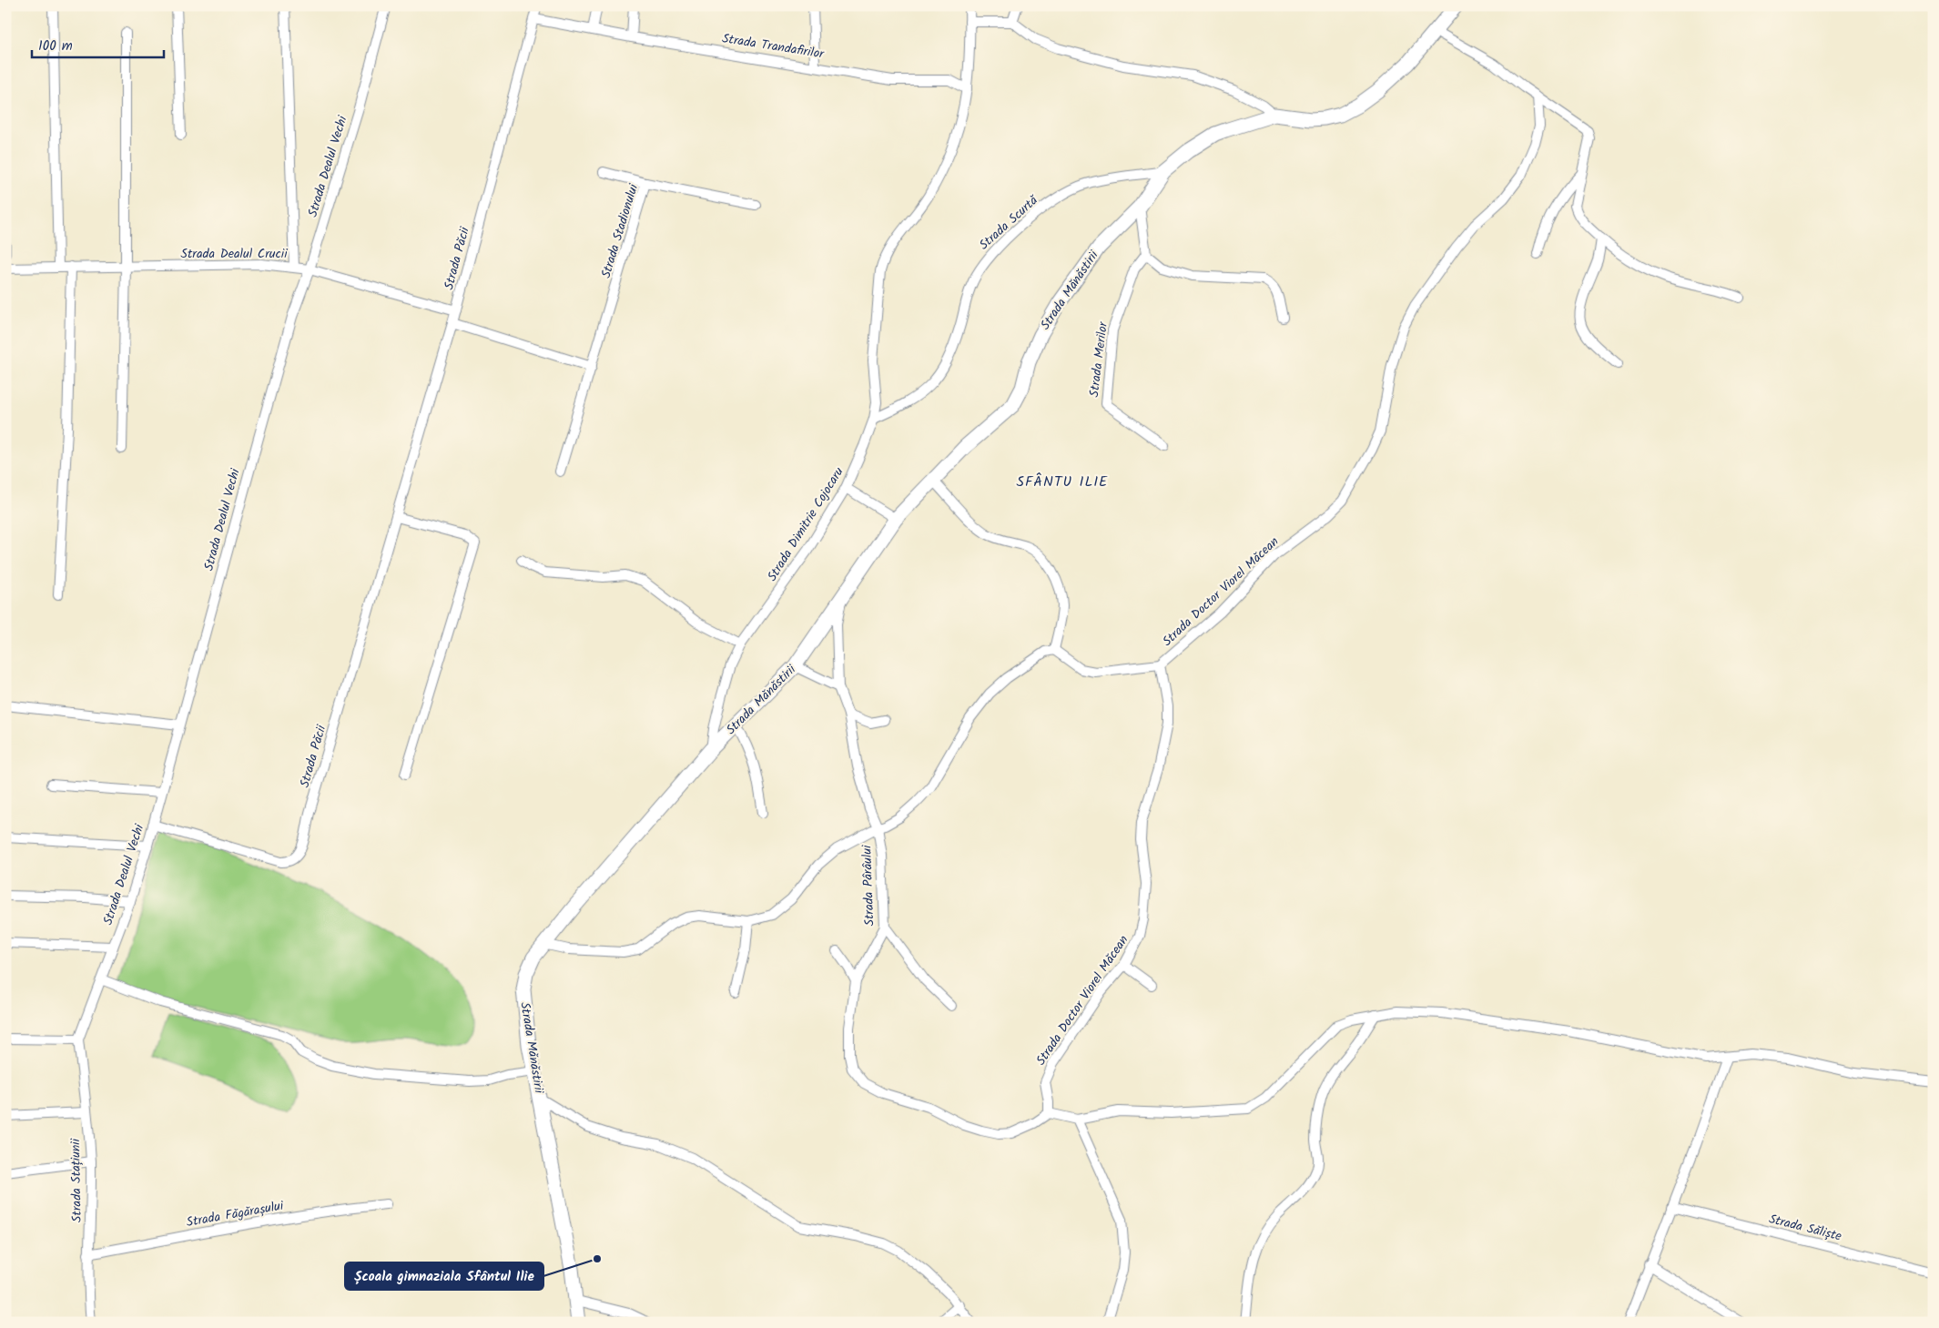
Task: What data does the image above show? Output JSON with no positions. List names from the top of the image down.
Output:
{
  "streets": {
    "street": [
      "Strada Trandafirilor",
      "Strada Dealul Vechi",
      "Strada Scurtă",
      "Strada Stadionului",
      "Strada Dealul Crucii",
      "Strada Păcii",
      "Strada Mănăstirii",
      "Strada Merilor",
      "Strada Dimitrie Cojocaru",
      "Strada Doctor Viorel Măcean",
      "Strada Pârâului",
      "Strada Stațiunii",
      "Strada Făgărașului",
      "Strada Săliște"
    ]
  },
  "crossings": [
    ["Strada Trandafirilor", "Strada Păcii"],
    ["Strada Trandafirilor", "Strada Dimitrie Cojocaru"],
    ["Strada Dealul Vechi", "Strada Dealul Crucii"],
    ["Strada Dealul Vechi", "Strada Păcii"],
    ["Strada Dealul Vechi", "Strada Stațiunii"],
    ["Strada Scurtă", "Strada Mănăstirii"],
    ["Strada Scurtă", "Strada Dimitrie Cojocaru"],
    ["Strada Dealul Crucii", "Strada Păcii"],
    ["Strada Mănăstirii", "Strada Dimitrie Cojocaru"],
    ["Strada Mănăstirii", "Strada Pârâului"],
    ["Strada Doctor Viorel Măcean", "Strada Pârâului"],
    ["Strada Stațiunii", "Strada Făgărașului"]
  ],
  "districts": ["SFÂNTU ILIE"],
  "places": ["Școala gimnaziala Sfântul Ilie"],
  "scale_bar": "100 m"
}
